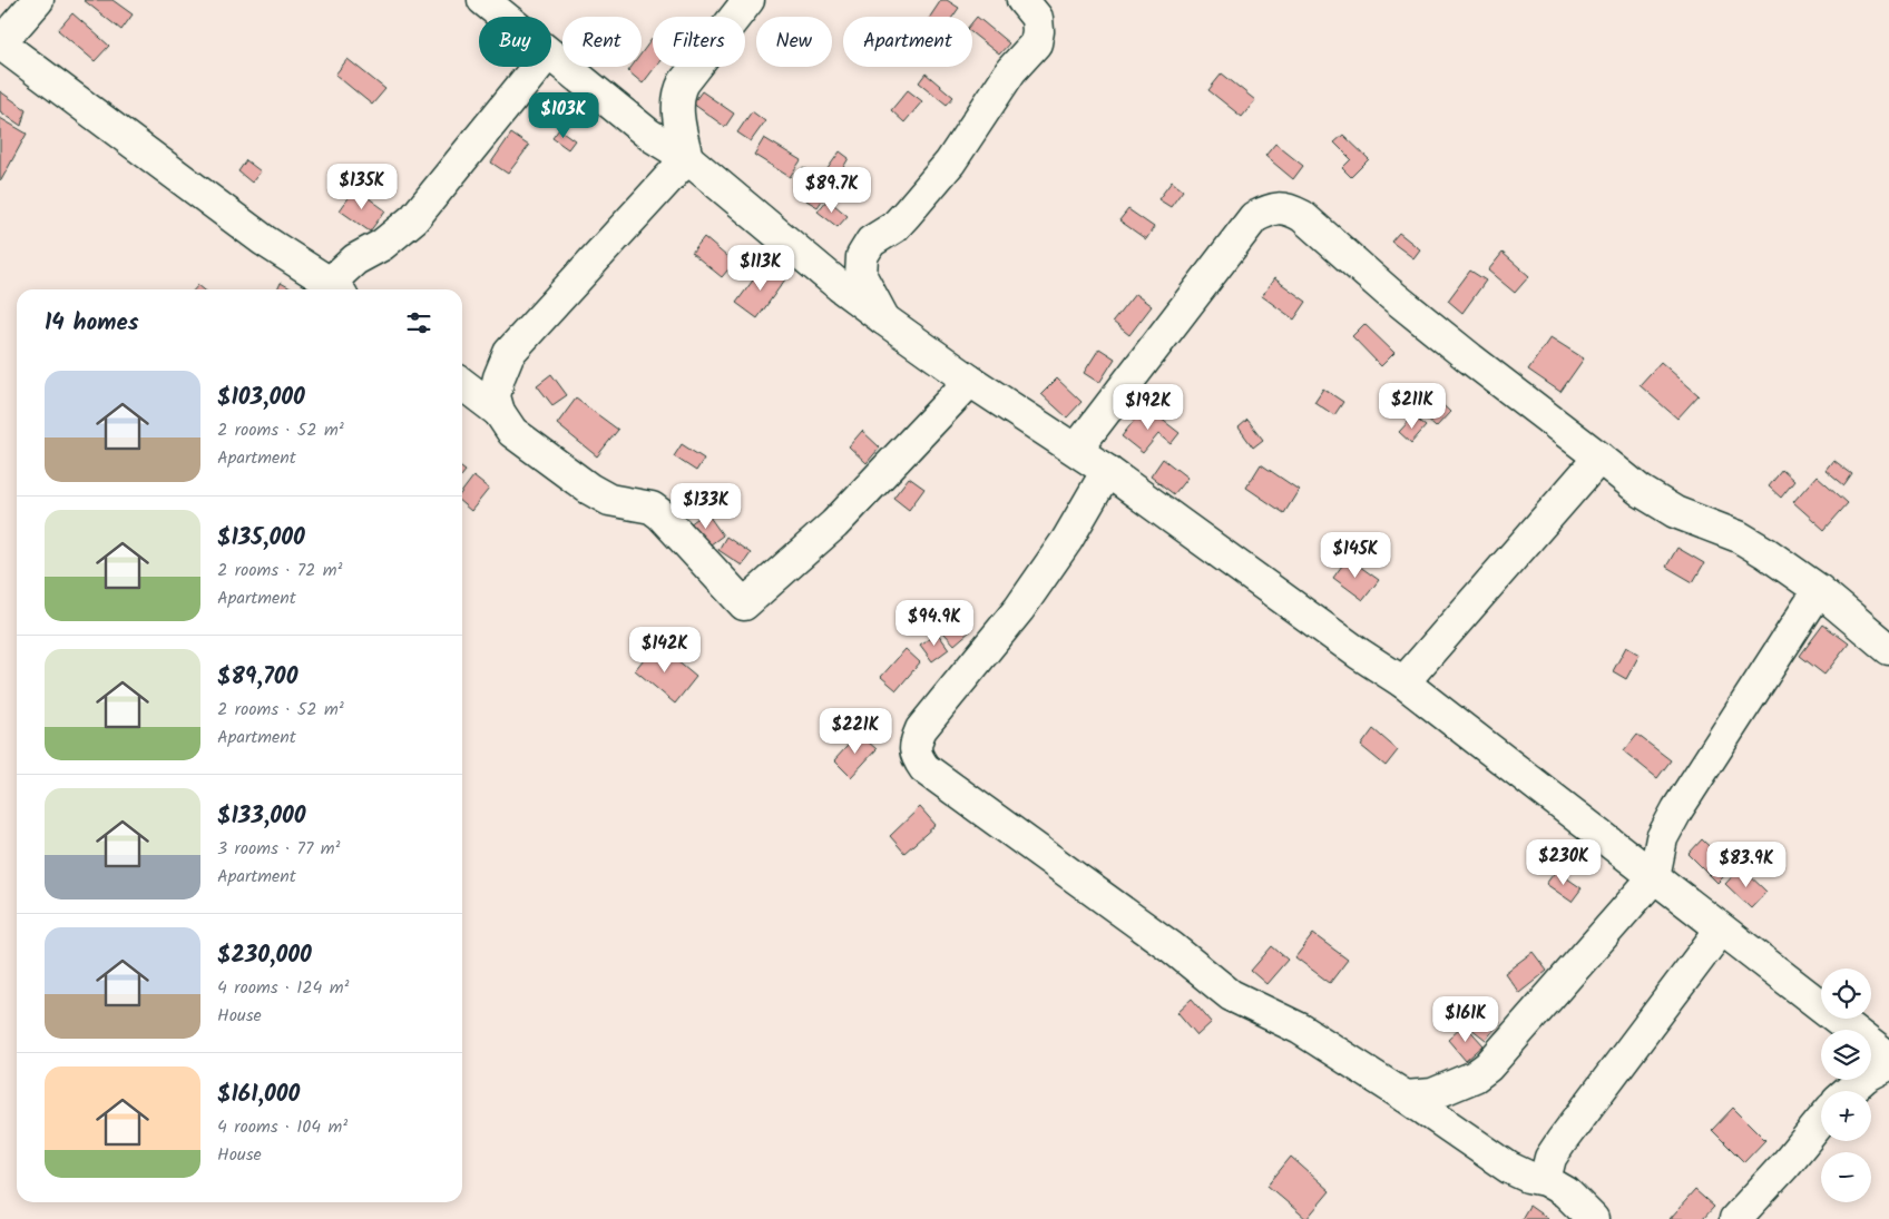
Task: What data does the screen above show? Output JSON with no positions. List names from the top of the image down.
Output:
{
  "page": {
    "chip": [
      "Buy",
      "Rent",
      "Filters",
      "New",
      "Apartment"
    ],
    "price": [
      "$103K",
      "$135K",
      "$89.7K",
      "$113K",
      "$211K",
      "$192K",
      "$133K",
      "$145K",
      "$94.9K",
      "$142K",
      "$221K",
      "$230K",
      "$83.9K",
      "$161K"
    ],
    "heading": "14 homes",
    "list": [
      {
        "name": "$103,000",
        "note": "2 rooms · 52 m² · Apartment"
      },
      {
        "name": "$135,000",
        "note": "2 rooms · 72 m² · Apartment"
      },
      {
        "name": "$89,700",
        "note": "2 rooms · 52 m² · Apartment"
      },
      {
        "name": "$133,000",
        "note": "3 rooms · 77 m² · Apartment"
      },
      {
        "name": "$230,000",
        "note": "4 rooms · 124 m² · House"
      },
      {
        "name": "$161,000",
        "note": "4 rooms · 104 m² · House"
      }
    ],
    "map_buttons": ["+", "−"]
  }
}
